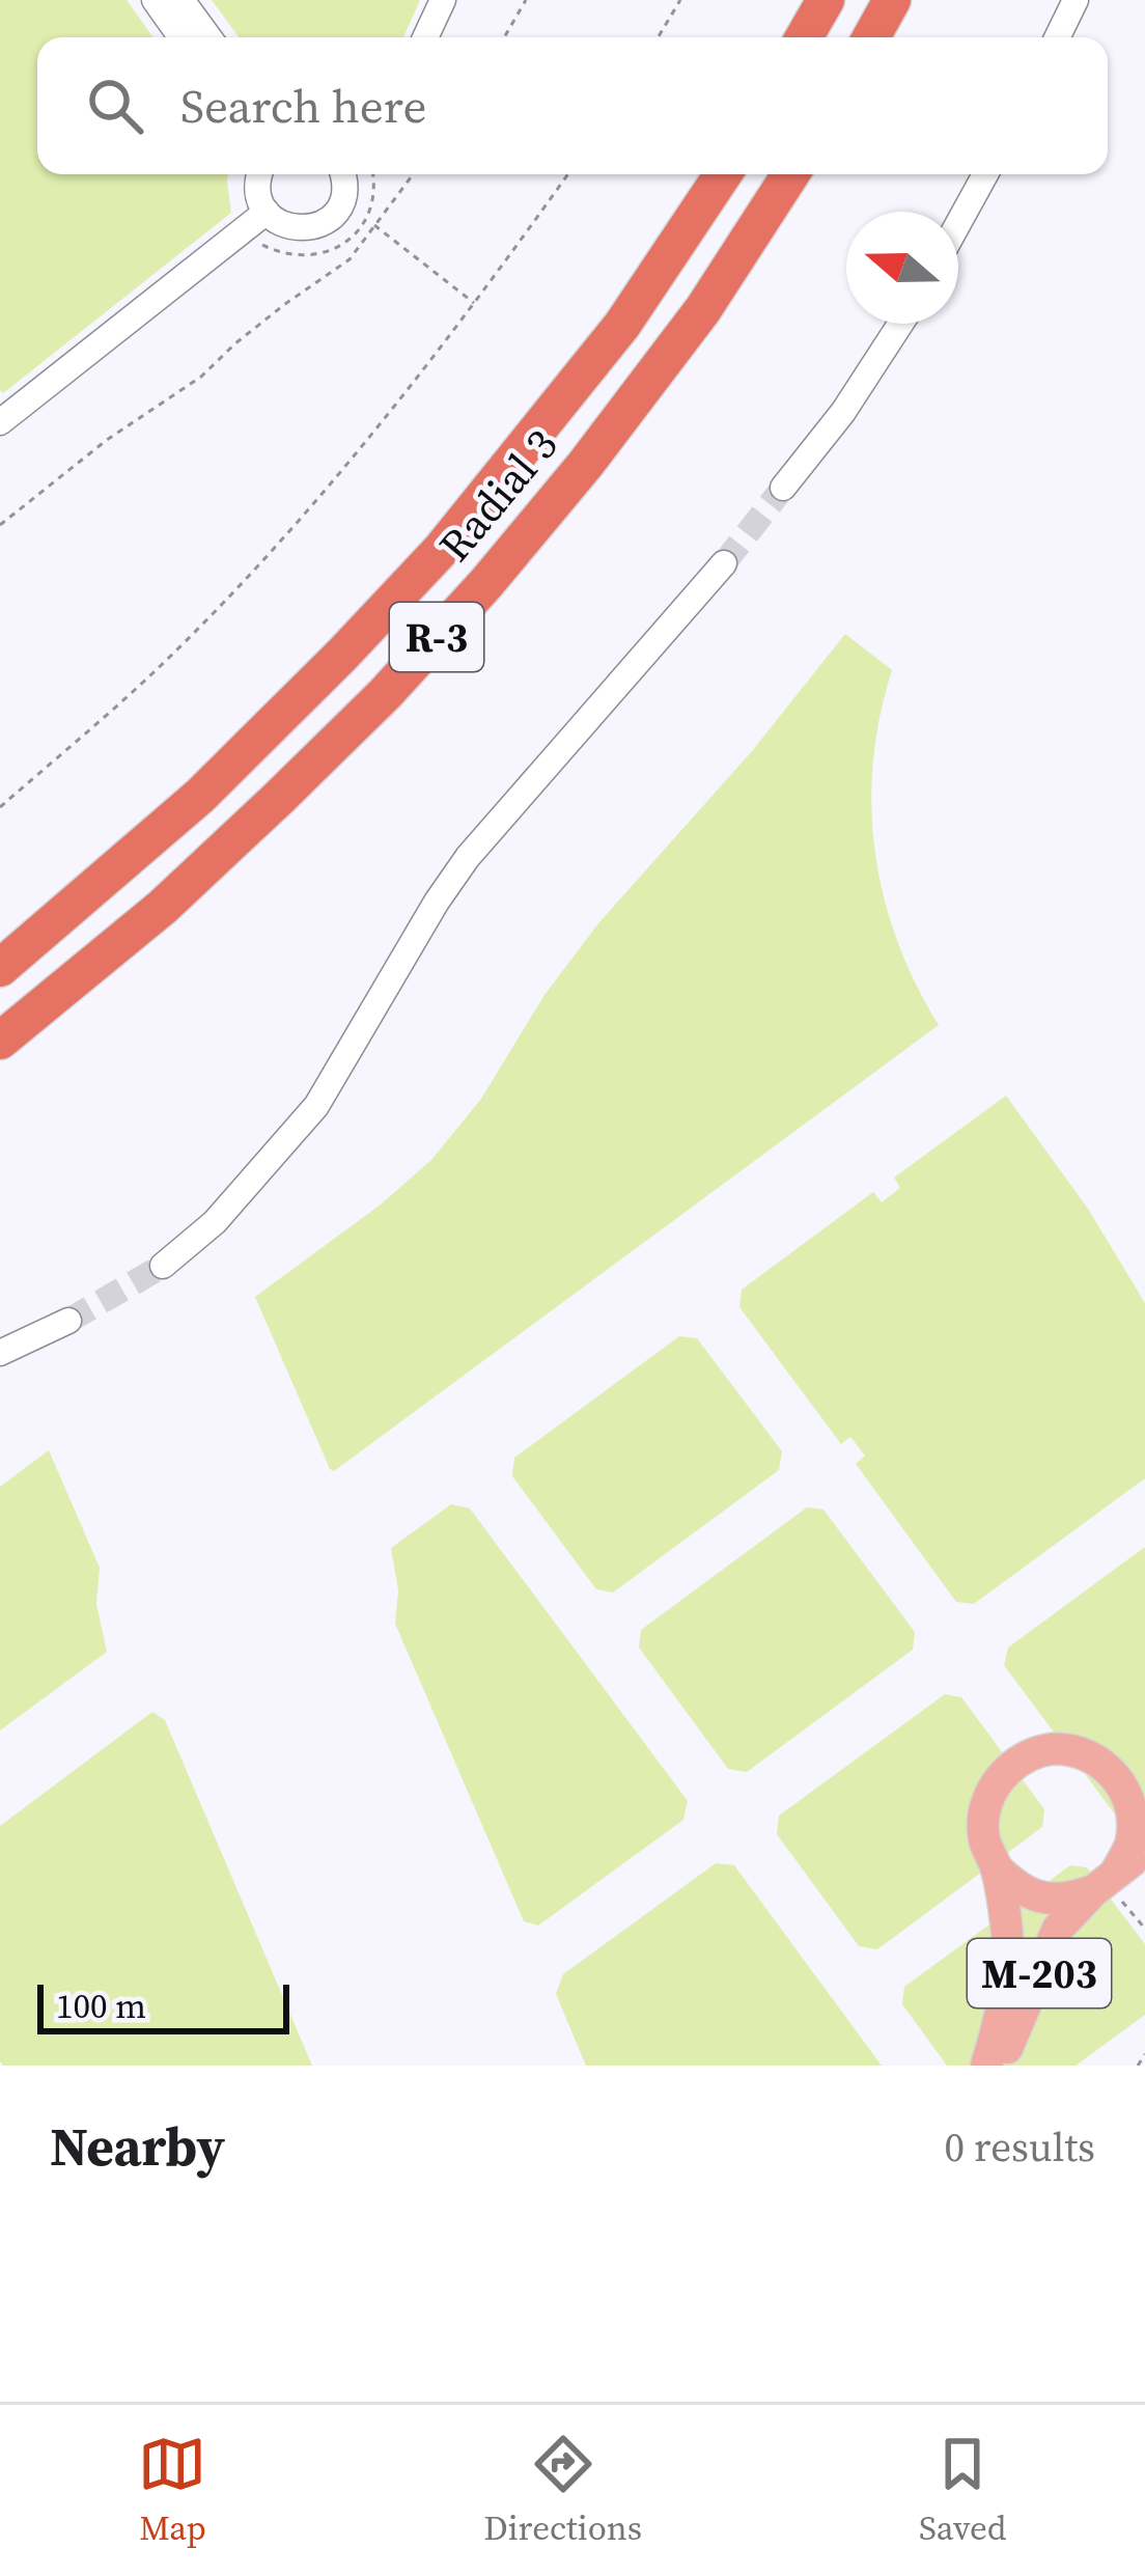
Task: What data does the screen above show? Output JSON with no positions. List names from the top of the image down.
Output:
{
  "streets": {
    "highway": ["Radial 3", "R-3"],
    "main road": ["M-203"]
  },
  "scale_bar": "100 m",
  "north": "left",
  "page": {
    "search": "Search here",
    "scale": "100 m",
    "heading": ["Nearby", "0 results"],
    "nav": ["Map", "Directions", "Saved"]
  }
}
